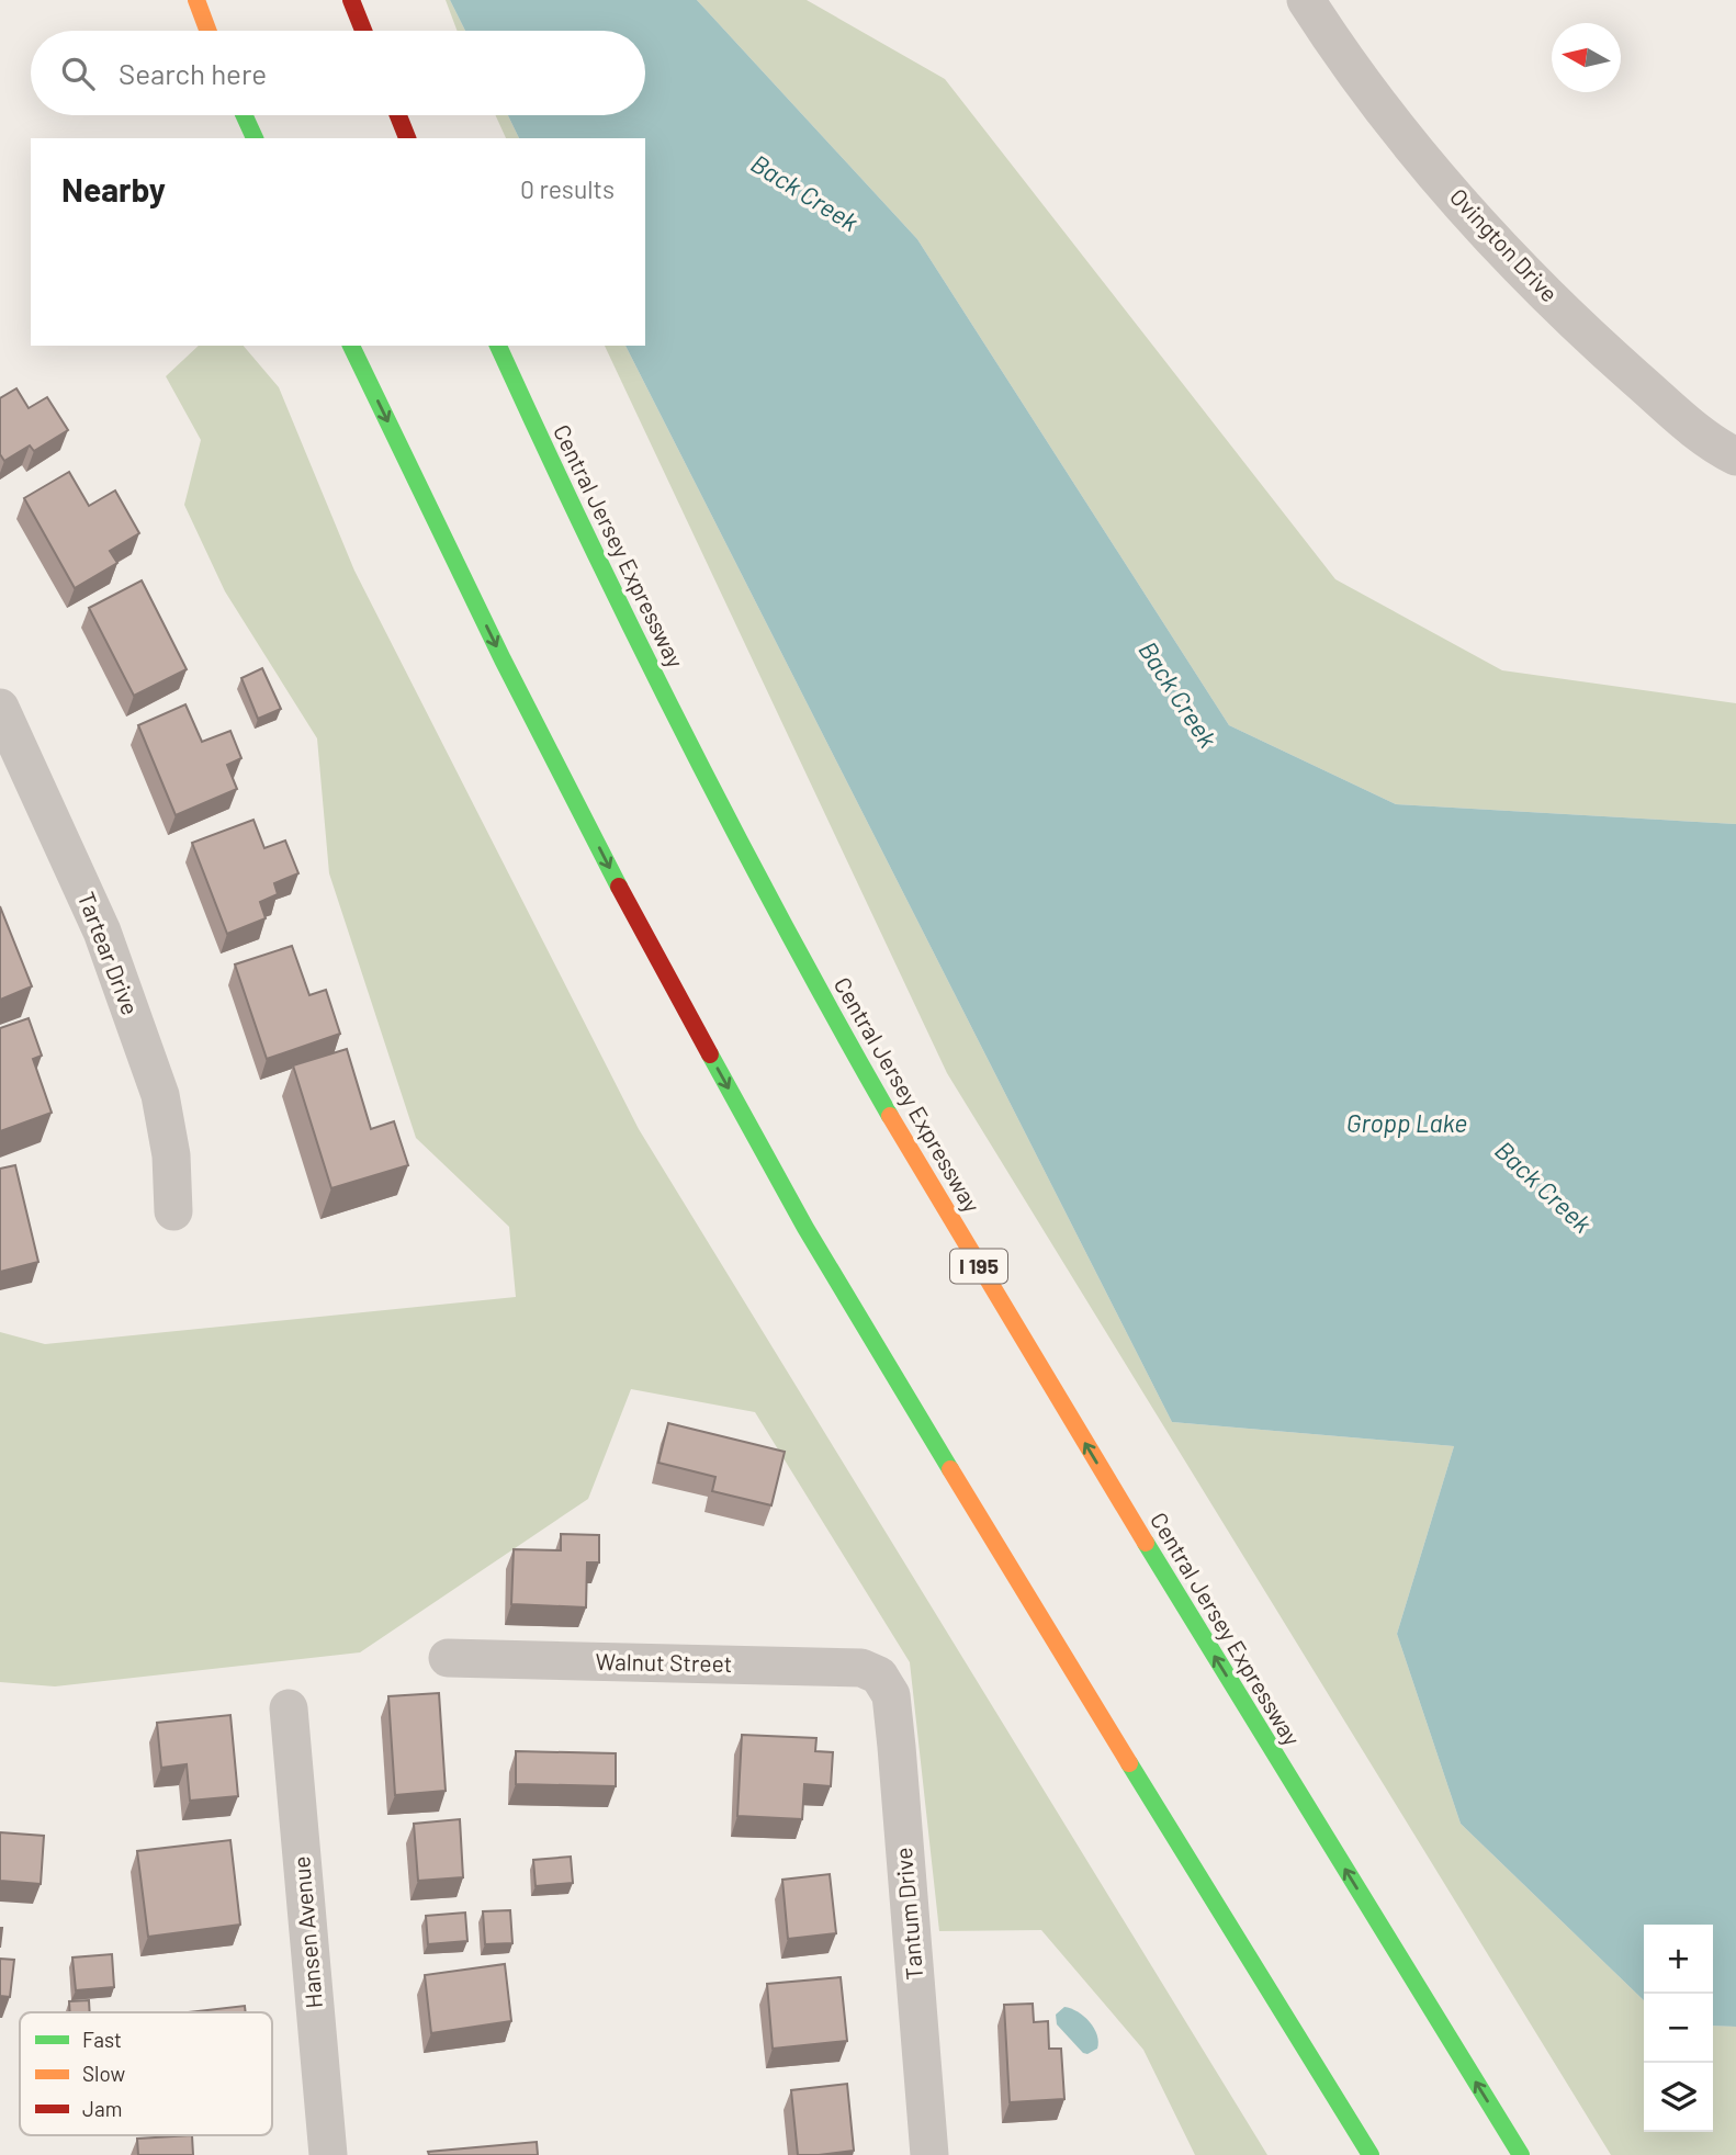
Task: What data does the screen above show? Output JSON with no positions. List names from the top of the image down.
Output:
{
  "streets": {
    "highway": ["Central Jersey Expressway", "I 195"],
    "street": [
      "Ovington Drive",
      "Tartear Drive",
      "Walnut Street",
      "Tantum Drive",
      "Hansen Avenue"
    ]
  },
  "crossings": [
    ["Walnut Street", "Tantum Drive"]
  ],
  "water": ["Back Creek", "Gropp Lake"],
  "legend": ["Fast", "Slow", "Jam"],
  "north": "left",
  "page": {
    "search": "Search here",
    "heading": ["Nearby", "0 results"],
    "map_buttons": ["+", "−"]
  }
}
